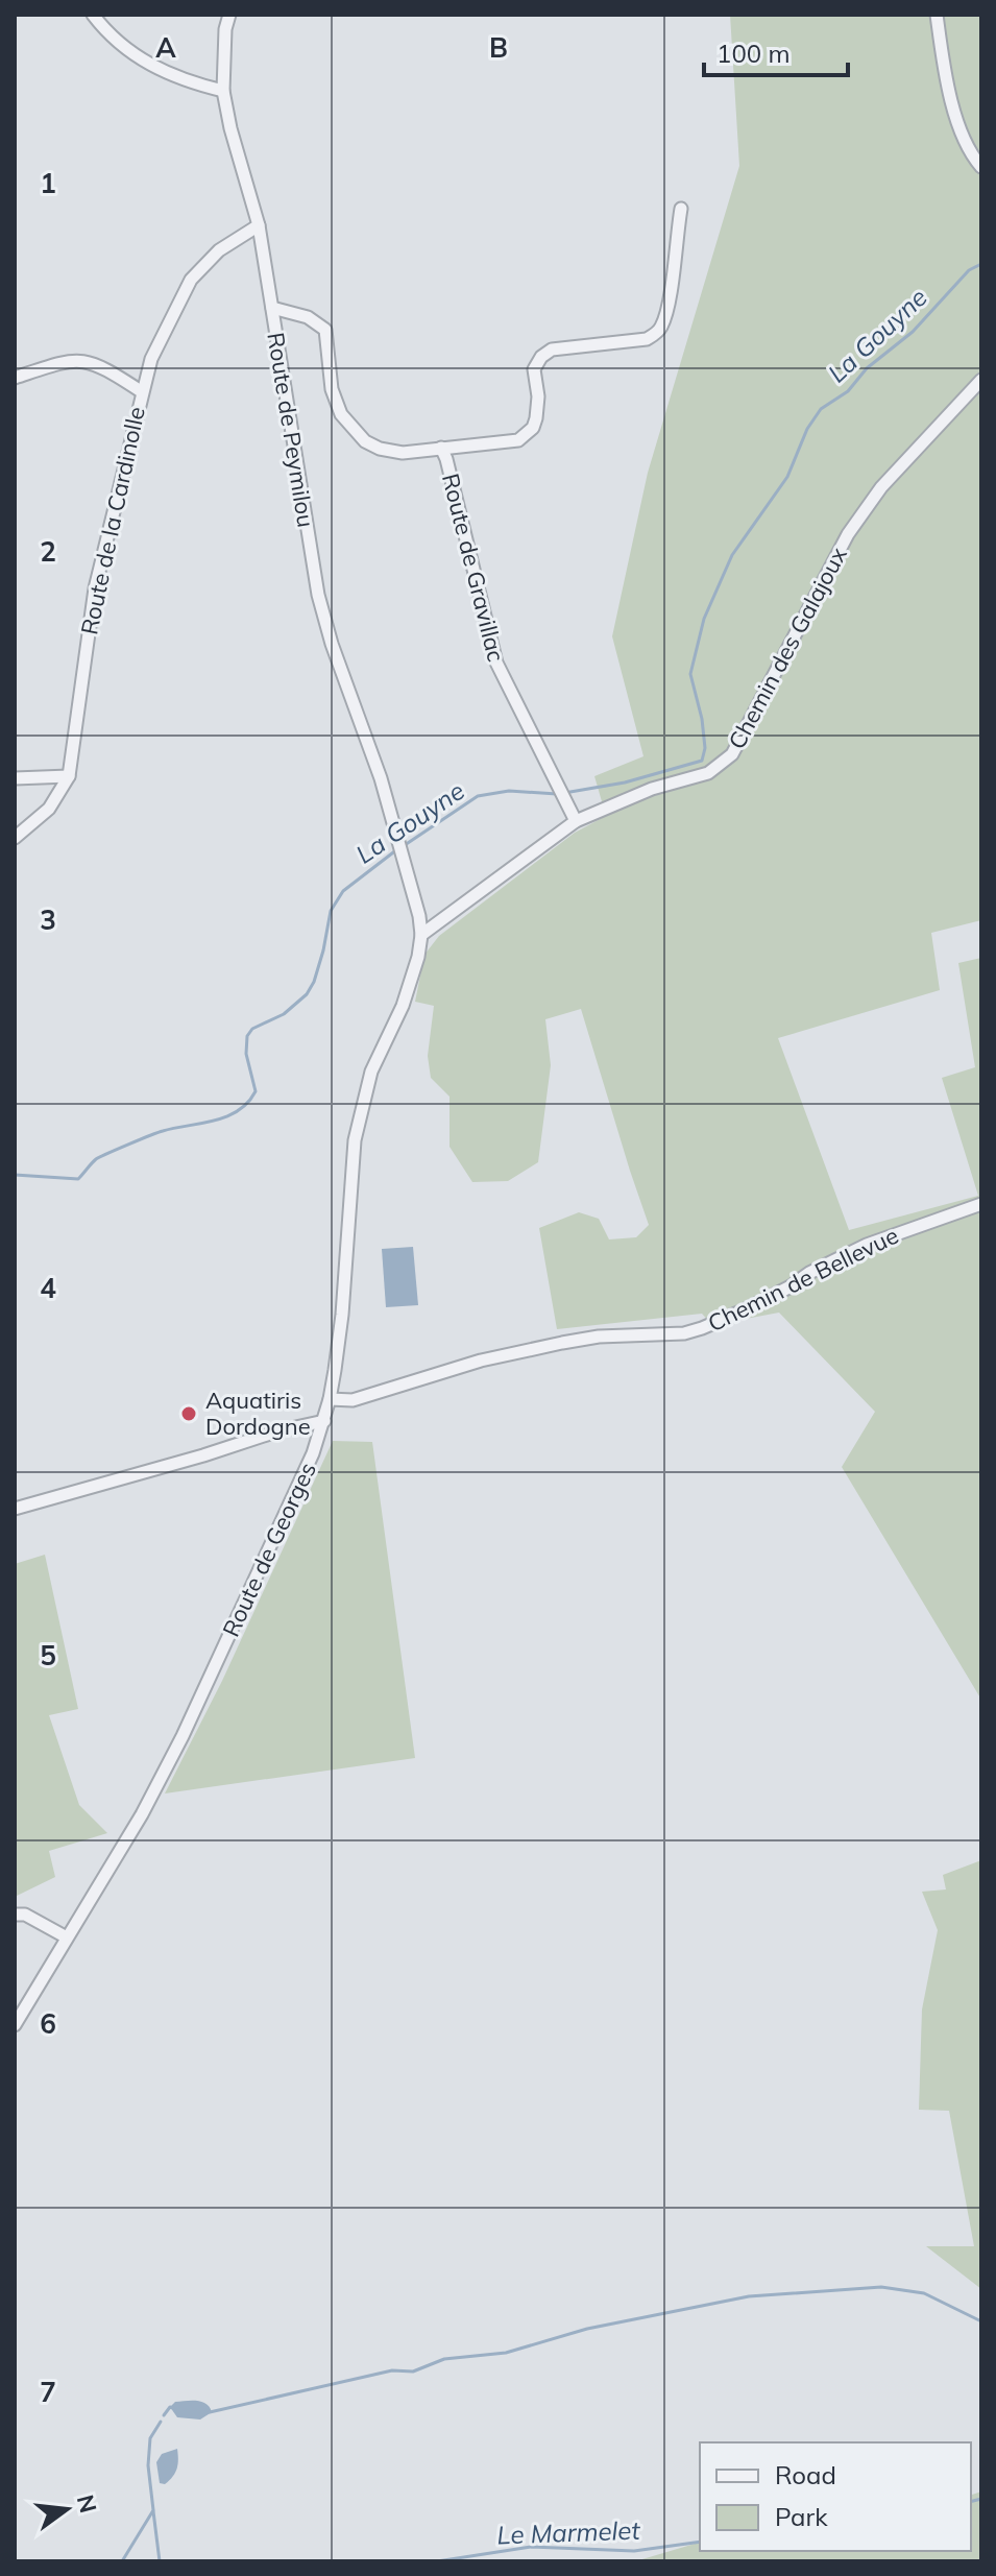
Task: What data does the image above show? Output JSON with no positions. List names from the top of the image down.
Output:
{
  "streets": {
    "street": [
      "Route de Peymilou",
      "Route de la Cardinolle",
      "Route de Gravillac",
      "Chemin des Galajoux",
      "Chemin de Bellevue",
      "Route de Georges"
    ]
  },
  "crossings": [
    ["Route de Peymilou", "Route de la Cardinolle"],
    ["Route de Peymilou", "Route de Georges"],
    ["Route de Gravillac", "Chemin des Galajoux"],
    ["Chemin des Galajoux", "Route de Georges"],
    ["Chemin de Bellevue", "Route de Georges"]
  ],
  "water": ["La Gouyne", "Le Marmelet"],
  "places": ["Aquatiris Dordogne"],
  "legend": ["Road", "Park"],
  "scale_bar": "100 m",
  "north": "right",
  "grid": {
    "columns": ["A", "B"],
    "rows": [
      "1",
      "2",
      "3",
      "4",
      "5",
      "6",
      "7"
    ]
  }
}
